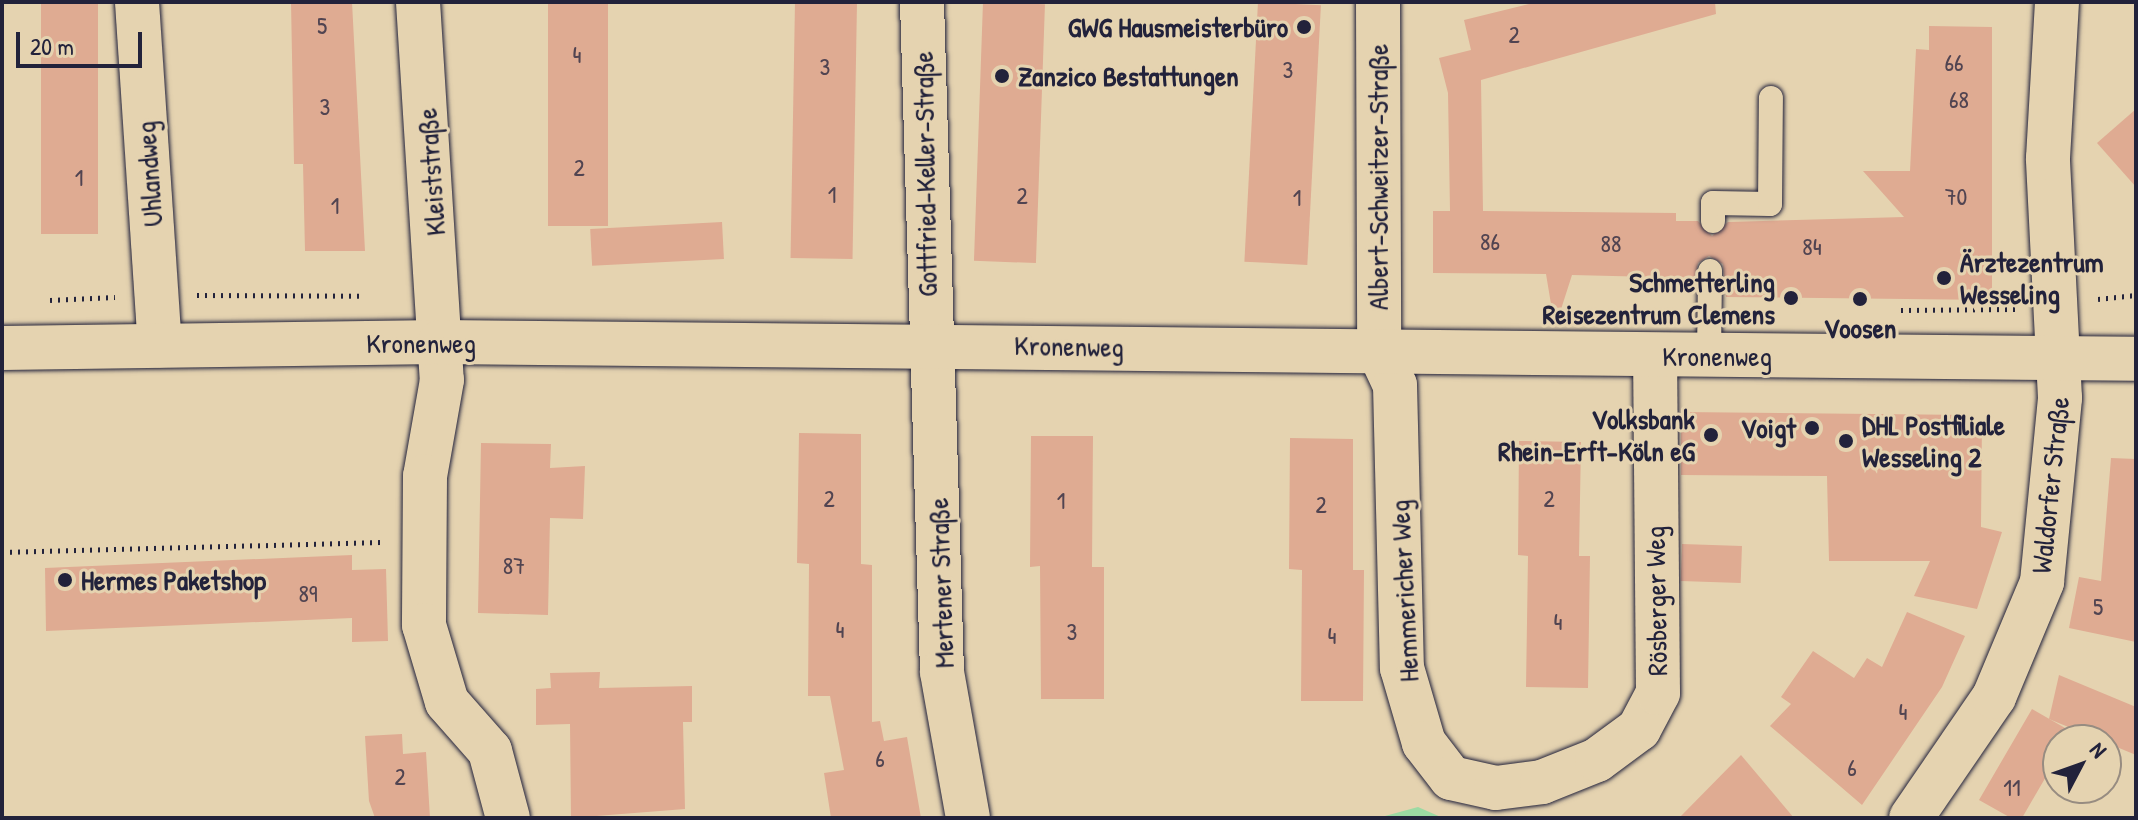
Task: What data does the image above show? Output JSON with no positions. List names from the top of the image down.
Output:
{
  "streets": {
    "street": [
      "Kleiststraße",
      "Uhlandweg",
      "Gottfried-Keller-Straße",
      "Albert-Schweitzer-Straße",
      "Kronenweg",
      "Waldorfer Straße",
      "Mertener Straße",
      "Hemmericher Weg",
      "Rösberger Weg"
    ]
  },
  "crossings": [
    ["Kleiststraße", "Kronenweg"],
    ["Uhlandweg", "Kronenweg"],
    ["Gottfried-Keller-Straße", "Kronenweg"],
    ["Gottfried-Keller-Straße", "Mertener Straße"],
    ["Albert-Schweitzer-Straße", "Kronenweg"],
    ["Albert-Schweitzer-Straße", "Hemmericher Weg"],
    ["Kronenweg", "Waldorfer Straße"],
    ["Kronenweg", "Mertener Straße"],
    ["Kronenweg", "Hemmericher Weg"],
    ["Kronenweg", "Rösberger Weg"],
    ["Hemmericher Weg", "Rösberger Weg"]
  ],
  "places": [
    "GWG Hausmeisterbüro",
    "Zanzico Bestattungen",
    "Ärztezentrum Wesseling",
    "Schmetterling Reisezentrum Clemens",
    "Voosen",
    "Voigt",
    "Volksbank Rhein-Erft-Köln eG",
    "DHL Postfiliale Wesseling 2",
    "Hermes Paketshop"
  ],
  "house_numbers": [
    "5",
    "2",
    "4",
    "66",
    "3",
    "3",
    "68",
    "3",
    "2",
    "1",
    "1",
    "2",
    "70",
    "1",
    "1",
    "86",
    "88",
    "84",
    "2",
    "2",
    "1",
    "2",
    "87",
    "89",
    "5",
    "4",
    "4",
    "3",
    "4",
    "4",
    "6",
    "6",
    "2",
    "11"
  ],
  "scale_bar": "20 m",
  "north": "top right"
}
